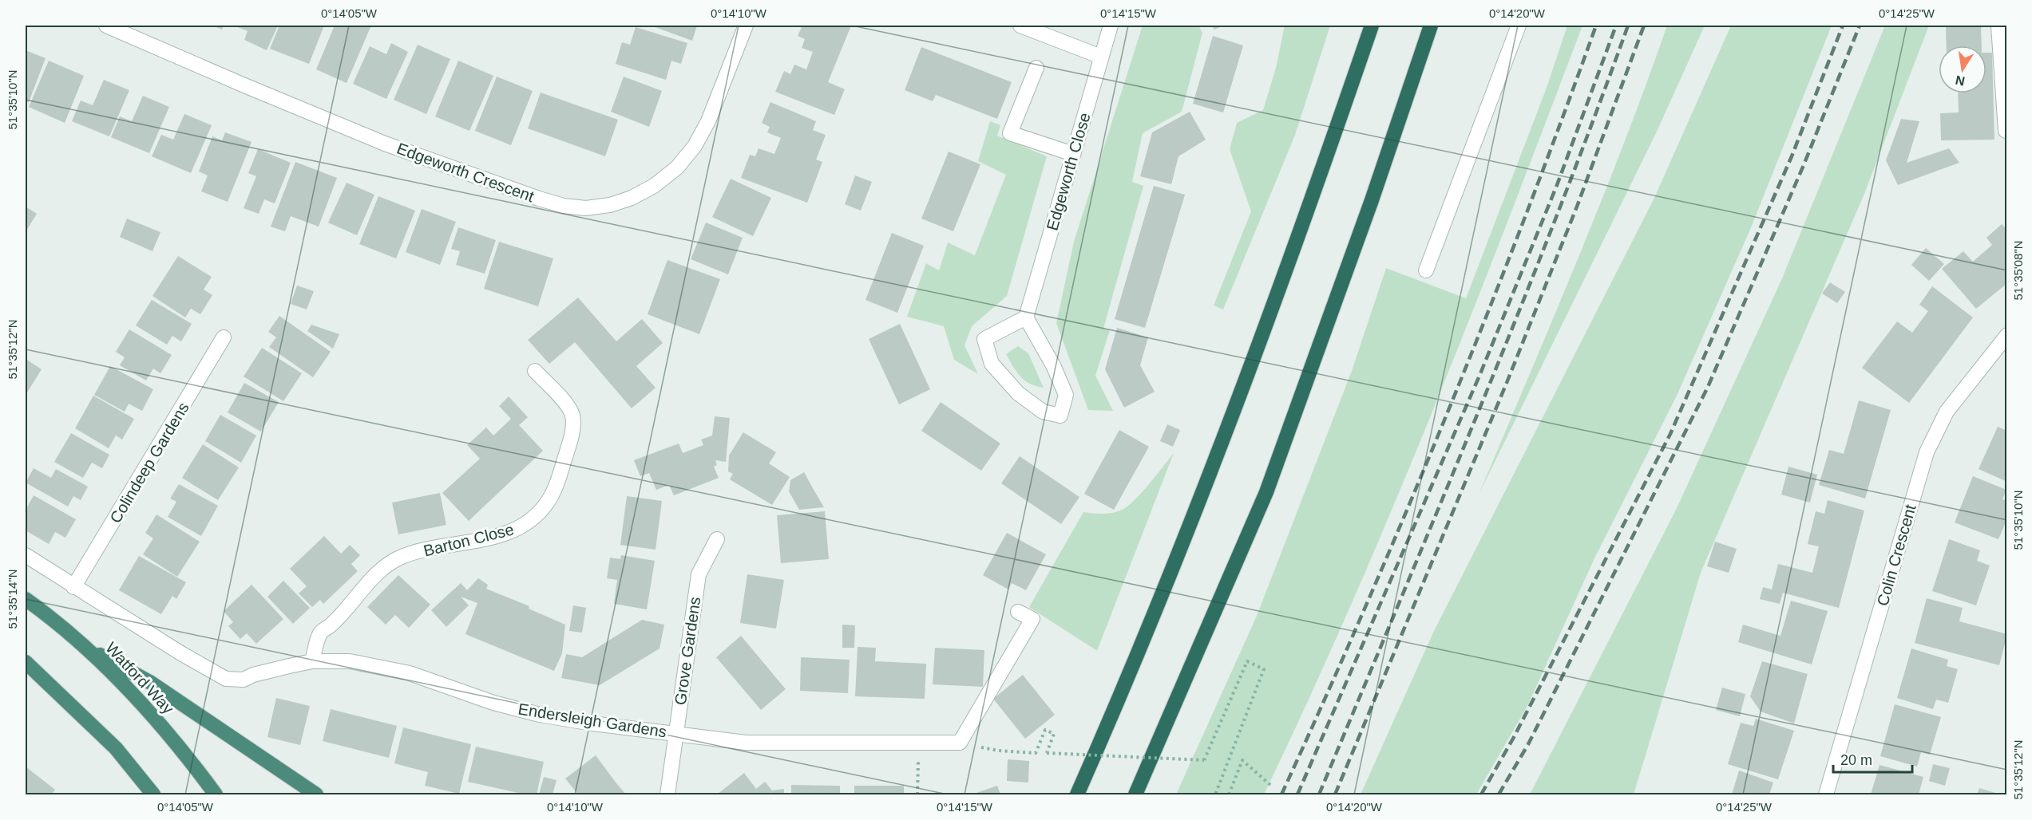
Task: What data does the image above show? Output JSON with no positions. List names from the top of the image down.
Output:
{
  "streets": {
    "highway": ["Watford Way"],
    "street": [
      "Edgeworth Close",
      "Edgeworth Crescent",
      "Colindeep Gardens",
      "Barton Close",
      "Colin Crescent",
      "Grove Gardens",
      "Endersleigh Gardens"
    ]
  },
  "crossings": [
    ["Colindeep Gardens", "Endersleigh Gardens"],
    ["Barton Close", "Endersleigh Gardens"],
    ["Grove Gardens", "Endersleigh Gardens"]
  ],
  "scale_bar": "20 m",
  "north": "bottom",
  "coordinates": [
    "0°14'05\"W",
    "0°14'10\"W",
    "0°14'15\"W",
    "0°14'20\"W",
    "0°14'25\"W",
    "51°35'10\"N",
    "51°35'08\"N",
    "51°35'12\"N",
    "51°35'14\"N"
  ]
}
